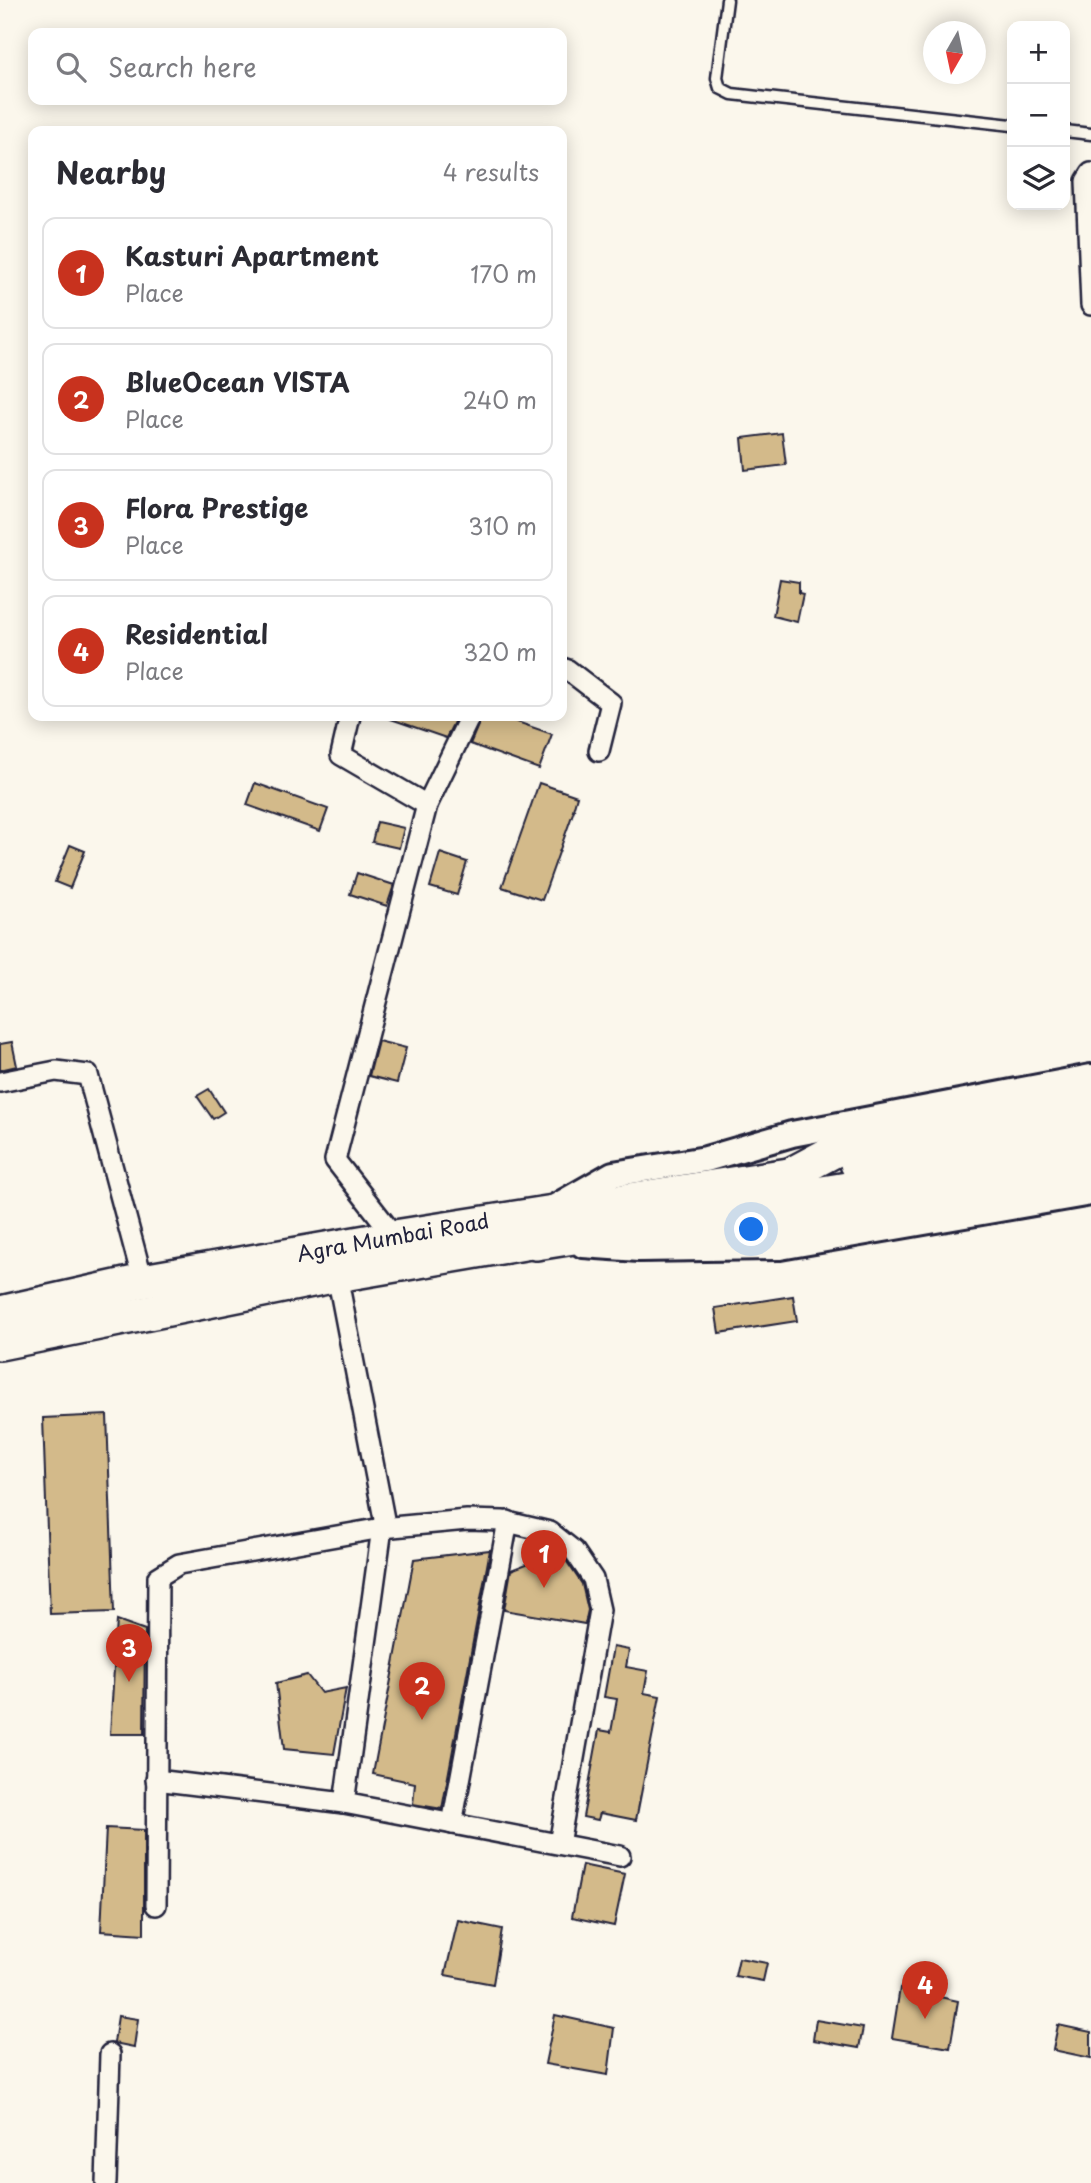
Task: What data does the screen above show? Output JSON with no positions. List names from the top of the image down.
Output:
{
  "streets": {
    "highway": ["Agra Mumbai Road"]
  },
  "north": "bottom",
  "page": {
    "map_buttons": ["+", "−"],
    "search": "Search here",
    "heading": ["Nearby", "4 results"],
    "list": [
      {
        "mark": "1",
        "name": "Kasturi Apartment",
        "note": "Place",
        "value": "170 m"
      },
      {
        "mark": "2",
        "name": "BlueOcean VISTA",
        "note": "Place",
        "value": "240 m"
      },
      {
        "mark": "3",
        "name": "Flora Prestige",
        "note": "Place",
        "value": "310 m"
      },
      {
        "mark": "4",
        "name": "Residential",
        "note": "Place",
        "value": "320 m"
      }
    ],
    "pins": [
      "1",
      "3",
      "2",
      "4"
    ]
  }
}
